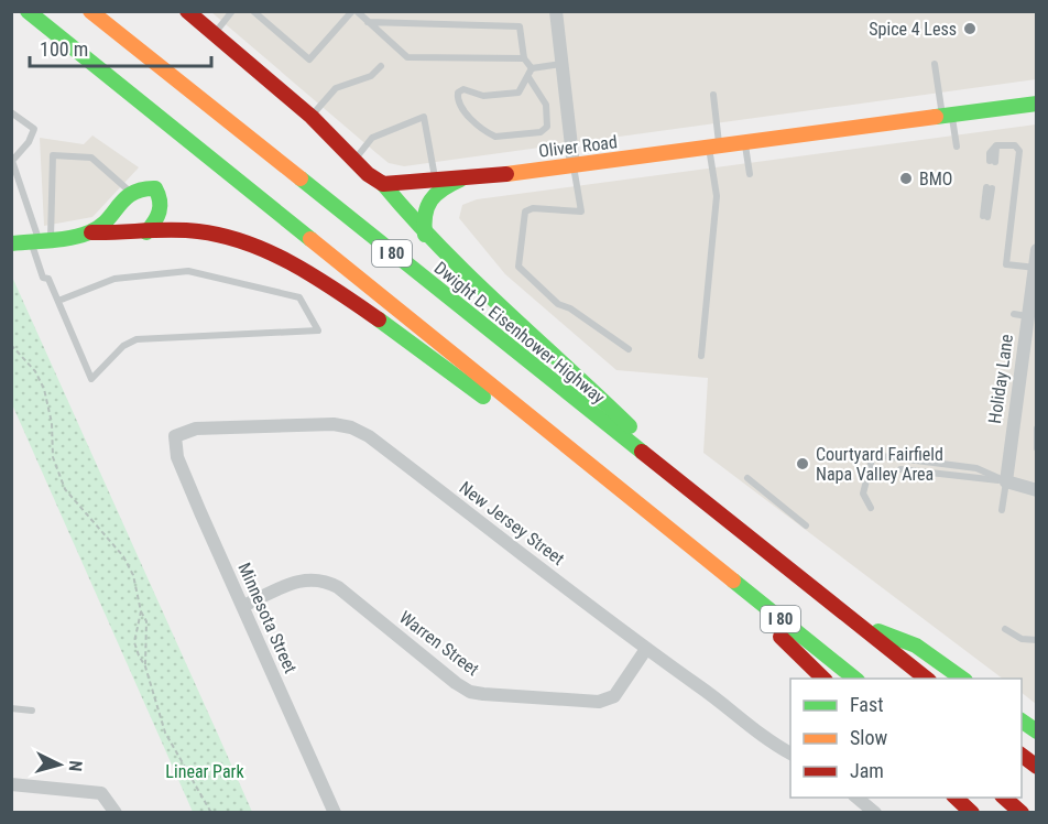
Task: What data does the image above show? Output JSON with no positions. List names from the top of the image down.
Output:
{
  "streets": {
    "main road": ["Oliver Road", "I 80", "Dwight D. Eisenhower Highway"],
    "street": [
      "Holiday Lane",
      "New Jersey Street",
      "Minnesota Street",
      "Warren Street"
    ]
  },
  "crossings": [
    ["New Jersey Street", "Minnesota Street"],
    ["New Jersey Street", "Warren Street"],
    ["Minnesota Street", "Warren Street"]
  ],
  "parks": ["Linear Park"],
  "places": ["Spice 4 Less", "BMO", "Courtyard Fairfield Napa Valley Area"],
  "legend": ["Fast", "Slow", "Jam"],
  "scale_bar": "100 m",
  "north": "right"
}
